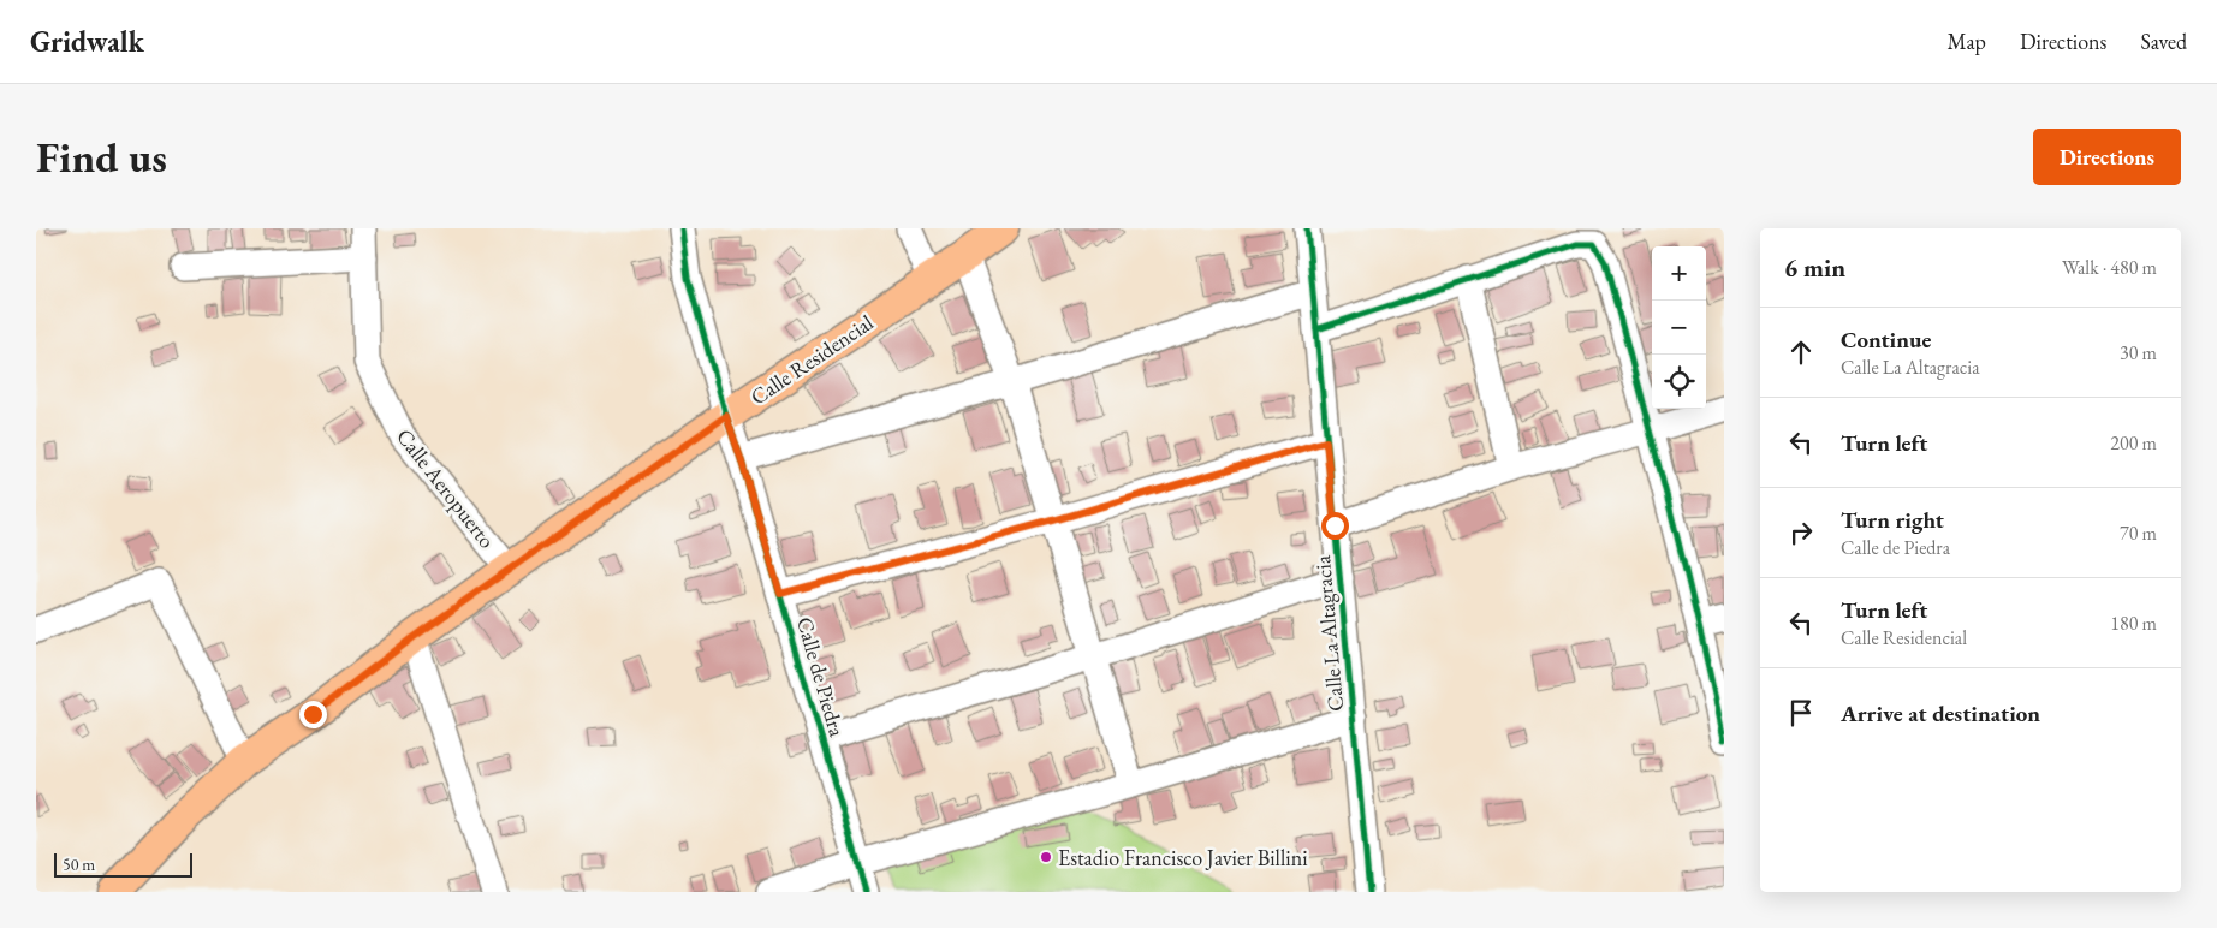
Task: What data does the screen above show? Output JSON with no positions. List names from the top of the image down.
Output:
{
  "streets": {
    "main road": ["Calle Residencial"],
    "street": ["Calle Aeropuerto", "Calle La Altagracia", "Calle de Piedra"]
  },
  "crossings": [
    ["Calle Residencial", "Calle Aeropuerto"],
    ["Calle Residencial", "Calle de Piedra"]
  ],
  "places": ["Estadio Francisco Javier Billini"],
  "scale_bar": "50 m",
  "page": {
    "header": "Gridwalk",
    "nav": ["Map", "Directions", "Saved"],
    "buttons": "Directions",
    "title": "Find us",
    "heading": ["6 min", "Walk · 480 m"],
    "map_buttons": ["+", "−"],
    "list": [
      ["Continue", "Calle La Altagracia", "30 m"],
      ["Turn left", "200 m"],
      ["Turn right", "Calle de Piedra", "70 m"],
      ["Turn left", "Calle Residencial", "180 m"],
      "Arrive at destination"
    ],
    "scale": "50 m"
  }
}
